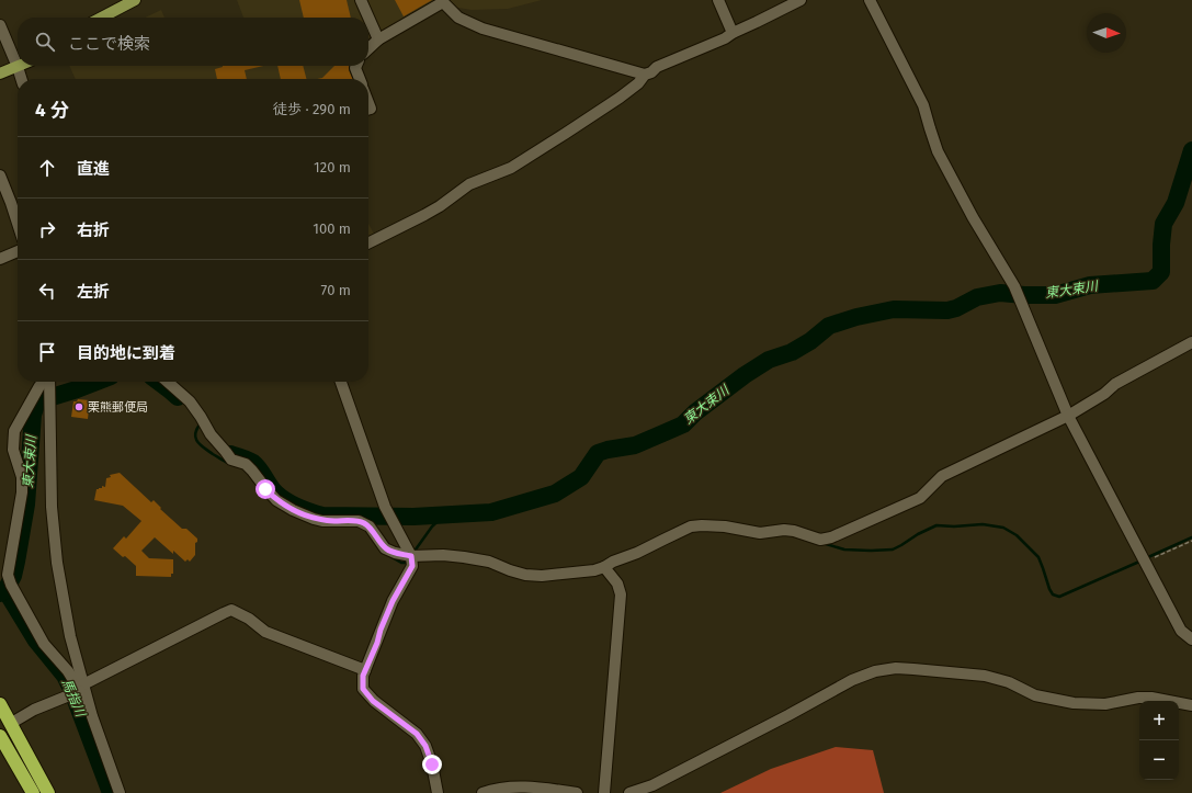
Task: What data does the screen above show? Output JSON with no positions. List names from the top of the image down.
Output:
{
  "water": ["東大束川", "馬指川"],
  "places": ["栗熊郵便局"],
  "north": "right",
  "page": {
    "search": "ここで検索",
    "heading": ["4 分", "徒歩 · 290 m"],
    "list": [
      ["直進", "120 m"],
      ["右折", "100 m"],
      ["左折", "70 m"],
      "目的地に到着"
    ],
    "map_buttons": ["+", "−"]
  }
}
